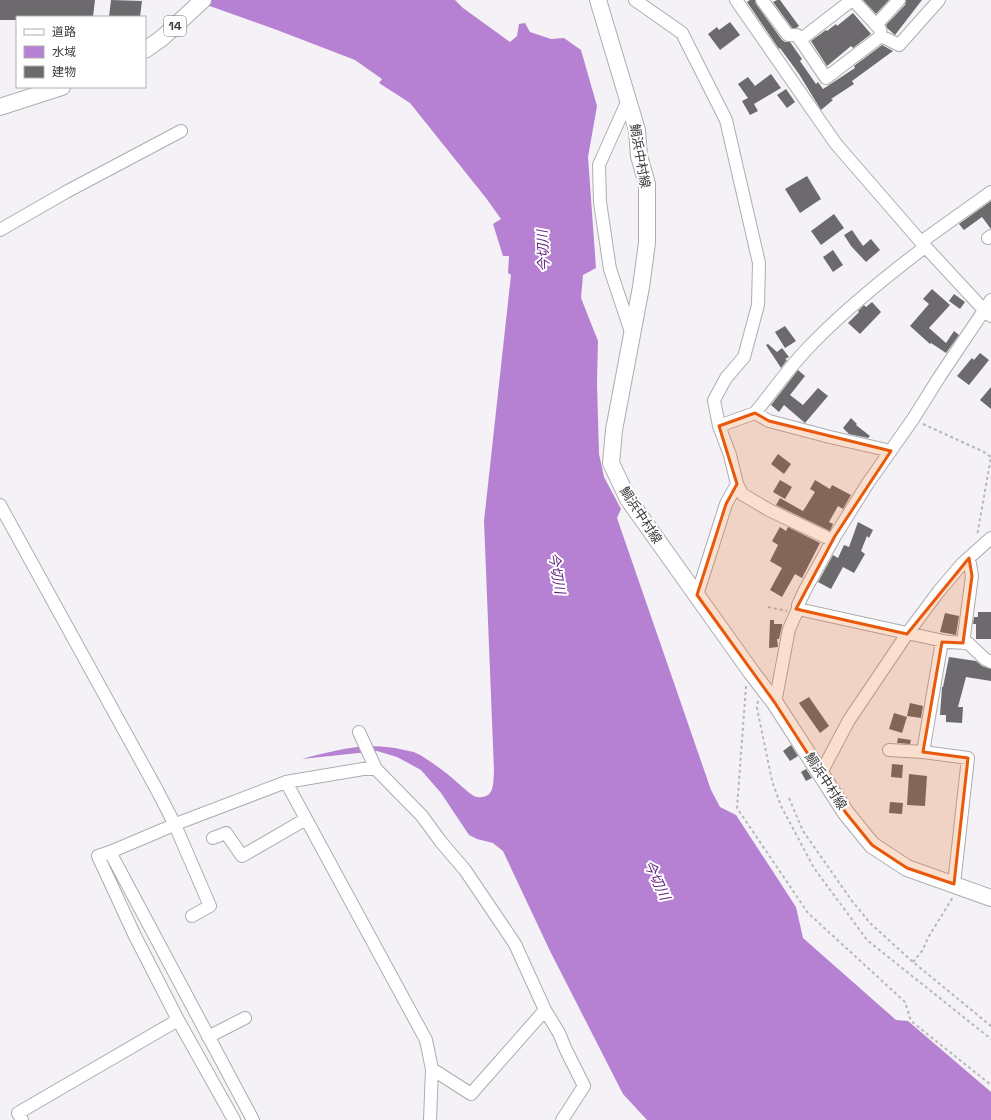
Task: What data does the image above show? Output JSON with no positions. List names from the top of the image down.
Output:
{
  "streets": {
    "main road": ["14", "鯛浜中村線"]
  },
  "water": ["今切川"],
  "legend": ["道路", "水域", "建物"]
}
